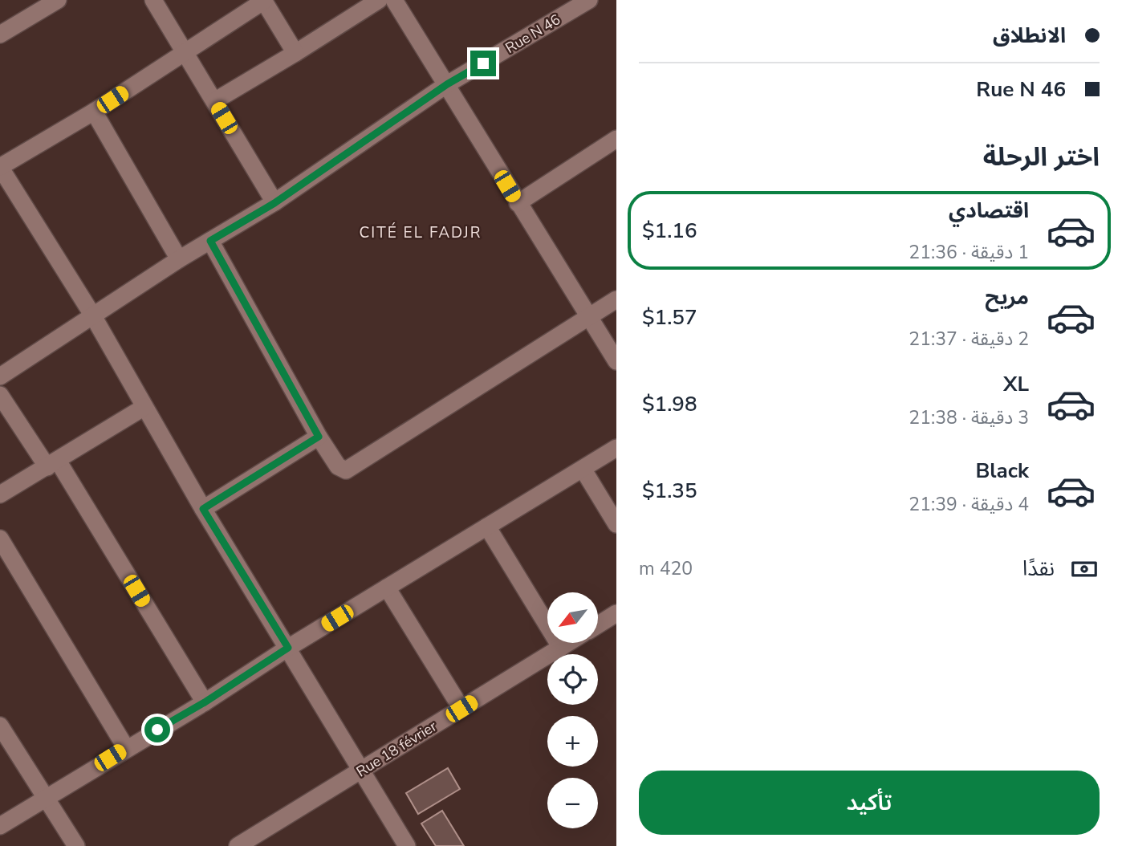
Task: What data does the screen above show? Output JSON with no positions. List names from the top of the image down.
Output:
{
  "streets": {
    "street": ["Rue N 46", "Rue 18 février"]
  },
  "districts": ["CITÉ EL FADJR"],
  "north": "bottom left",
  "page": {
    "banner": ["الانطلاق", "Rue N 46"],
    "heading": "اختر الرحلة",
    "list": [
      {
        "name": "اقتصادي",
        "note": "1 دقيقة · 21:36",
        "value": "$1.16"
      },
      {
        "name": "مريح",
        "note": "2 دقيقة · 21:37",
        "value": "$1.57"
      },
      {
        "name": "XL",
        "note": "3 دقيقة · 21:38",
        "value": "$1.98"
      },
      {
        "name": "Black",
        "note": "4 دقيقة · 21:39",
        "value": "$1.35"
      }
    ],
    "pay": ["نقدًا", "420 m"],
    "map_buttons": ["+", "−"],
    "buttons": "تأكيد"
  }
}
